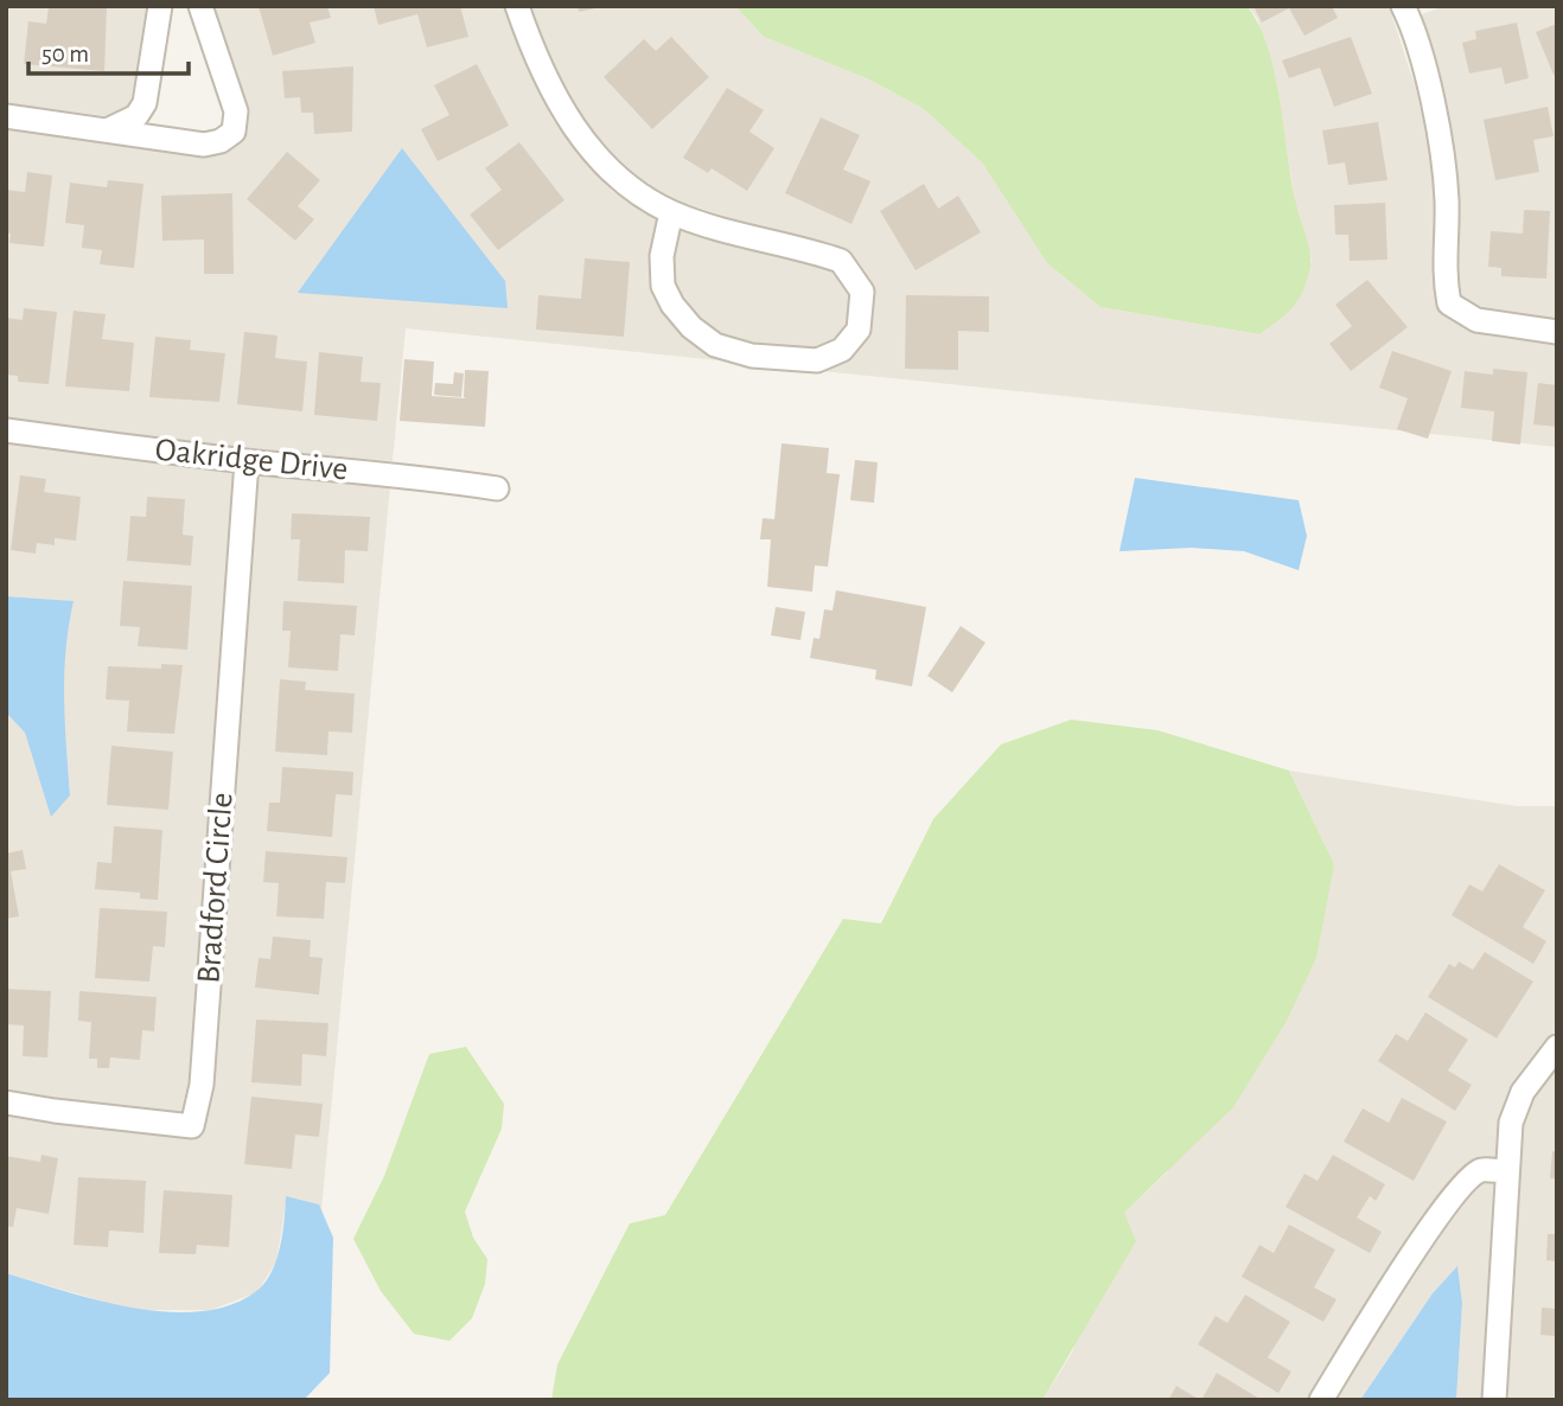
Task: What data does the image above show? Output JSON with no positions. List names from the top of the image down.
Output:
{
  "streets": {
    "street": ["Oakridge Drive", "Bradford Circle"]
  },
  "crossings": [
    ["Oakridge Drive", "Bradford Circle"]
  ],
  "scale_bar": "50 m"
}
